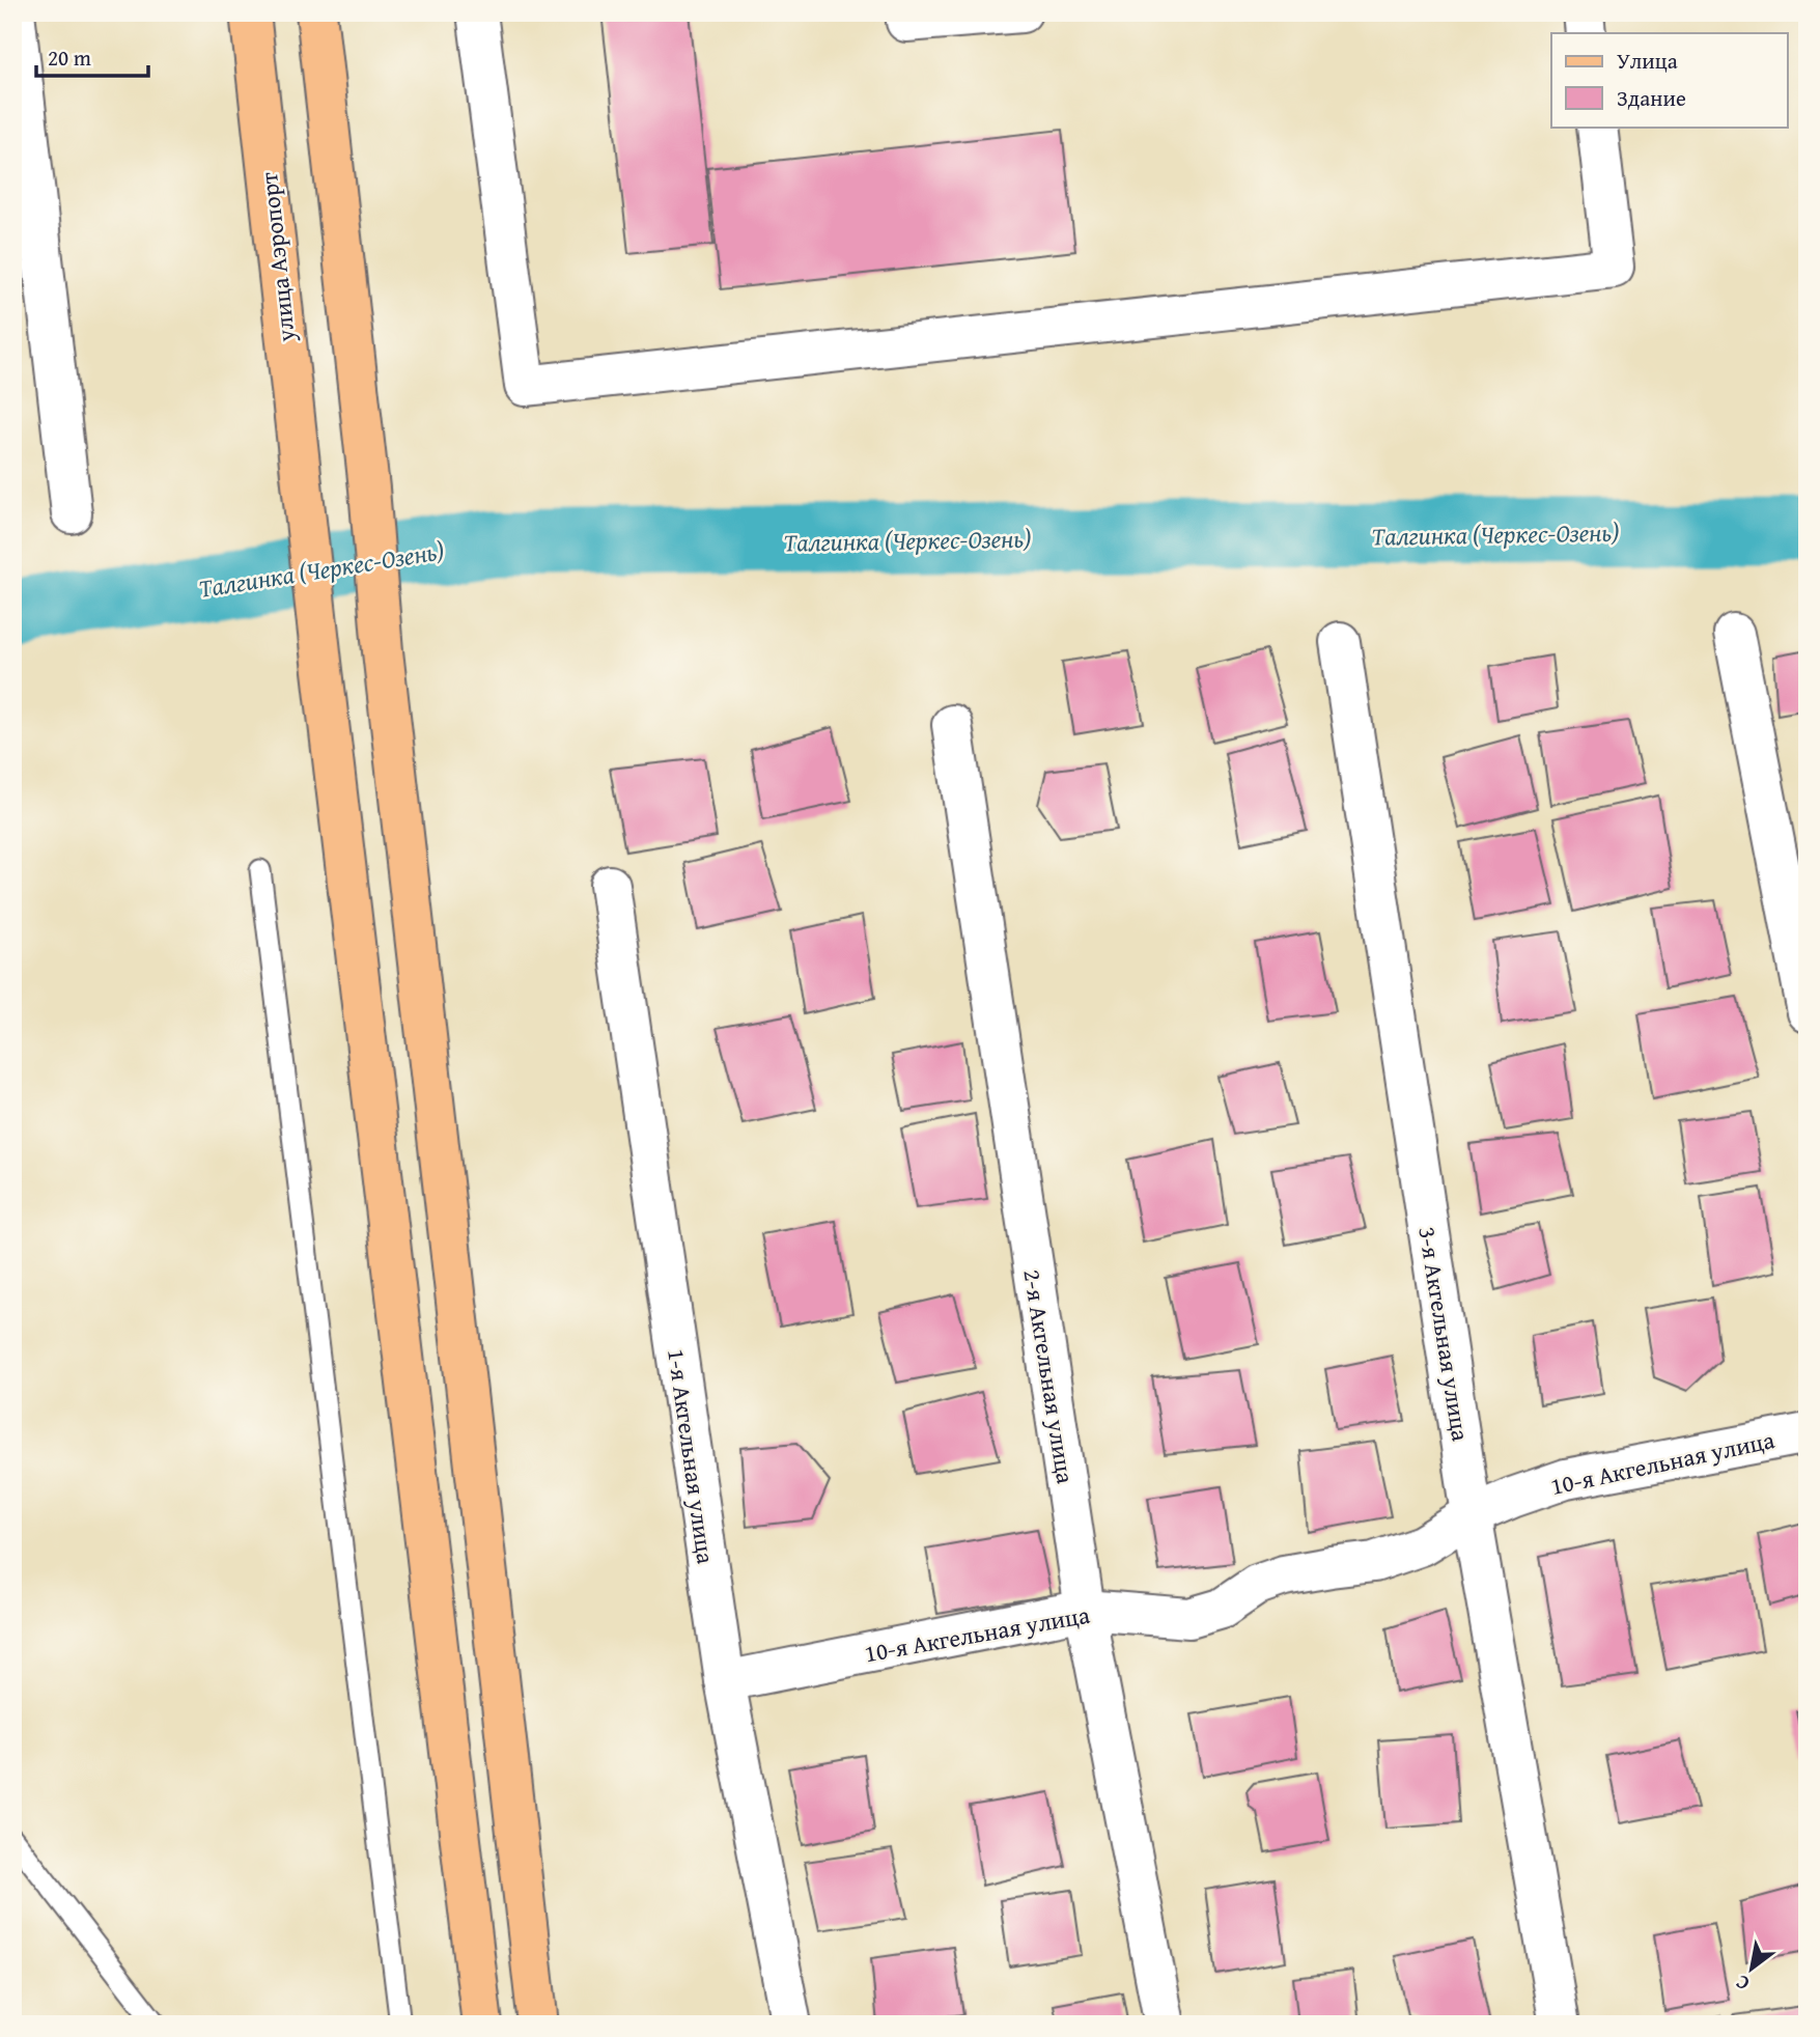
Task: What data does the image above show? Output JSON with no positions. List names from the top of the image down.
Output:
{
  "streets": {
    "main road": ["улица Аэропорт"],
    "street": [
      "3-я Акгельная улица",
      "2-я Акгельная улица",
      "1-я Акгельная улица",
      "10-я Акгельная улица"
    ]
  },
  "crossings": [
    ["3-я Акгельная улица", "10-я Акгельная улица"],
    ["2-я Акгельная улица", "10-я Акгельная улица"],
    ["1-я Акгельная улица", "10-я Акгельная улица"]
  ],
  "water": ["Талгинка (Черкес-Озень)"],
  "legend": ["Улица", "Здание"],
  "scale_bar": "20 m",
  "north": "bottom left"
}
